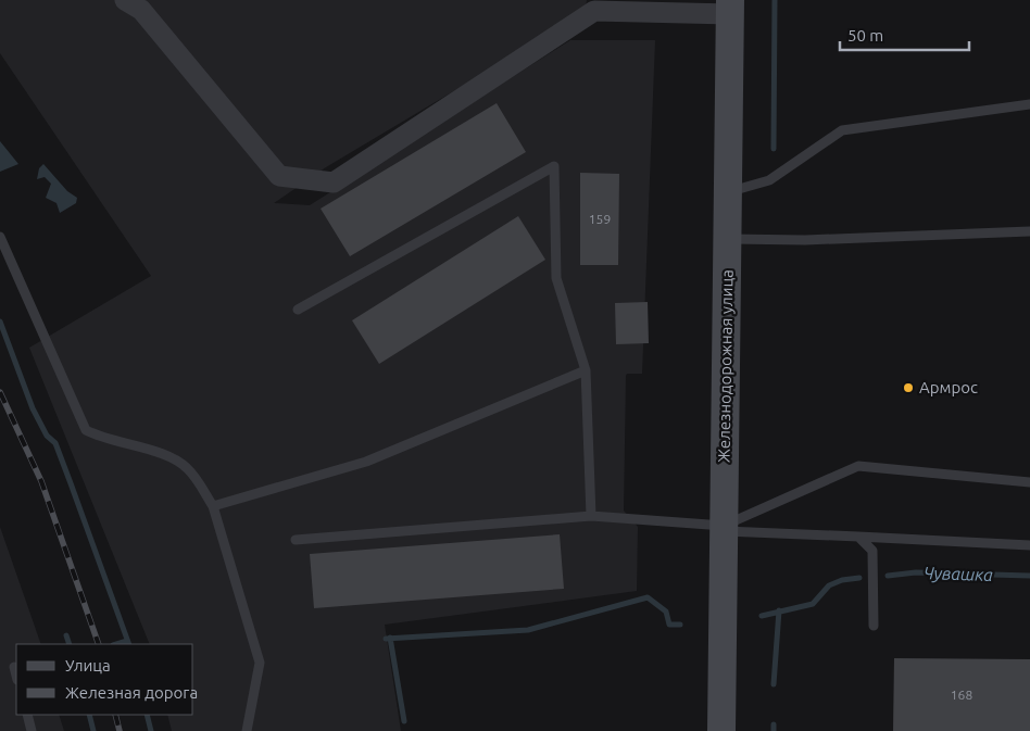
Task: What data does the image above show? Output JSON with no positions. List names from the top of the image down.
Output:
{
  "streets": {
    "main road": ["Железнодорожная улица"]
  },
  "water": ["Чувашка"],
  "places": ["Армрос"],
  "house_numbers": ["159", "168"],
  "legend": ["Улица", "Железная дорога"],
  "scale_bar": "50 m"
}
